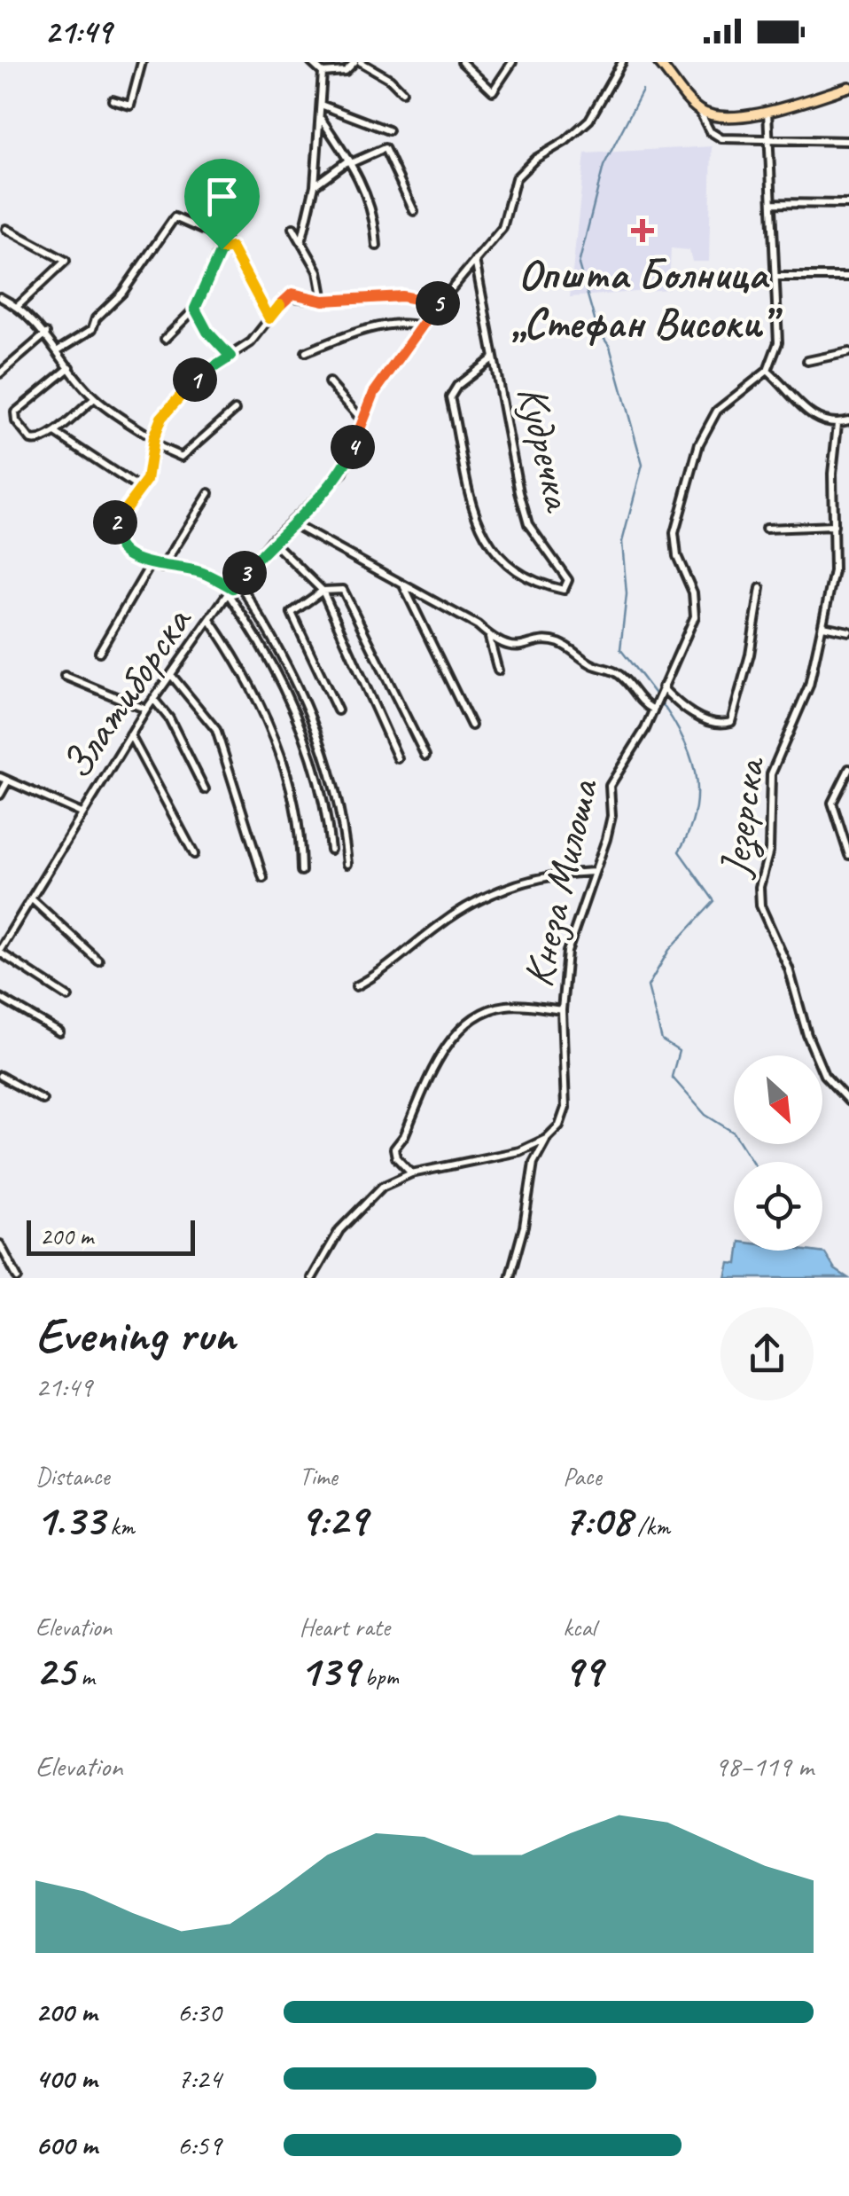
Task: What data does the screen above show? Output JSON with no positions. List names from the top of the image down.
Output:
{
  "streets": {
    "street": [
      "Кудречка",
      "Златиборска",
      "Језерска",
      "Кнеза Милоша"
    ]
  },
  "crossings": [
    ["Кудречка", "Златиборска"]
  ],
  "places": {
    "health": ["Општа Болница „Стефан Високи”"]
  },
  "scale_bar": "200 m",
  "north": "bottom right",
  "page": {
    "status": "21:49",
    "pins": [
      "5",
      "1",
      "4",
      "2",
      "3"
    ],
    "scale": "200 m",
    "heading": ["Evening run", "21:49"],
    "stats": [
      ["Distance", "1.33 km"],
      ["Time", "9:29"],
      ["Pace", "7:08 /km"],
      ["Elevation", "25 m"],
      ["Heart rate", "139 bpm"],
      ["kcal", "99"]
    ],
    "chart": ["Elevation", "98–119 m"],
    "list": [
      {
        "name": "200 m",
        "note": "6:30"
      },
      {
        "name": "400 m",
        "note": "7:24"
      },
      {
        "name": "600 m",
        "note": "6:59"
      }
    ]
  }
}
